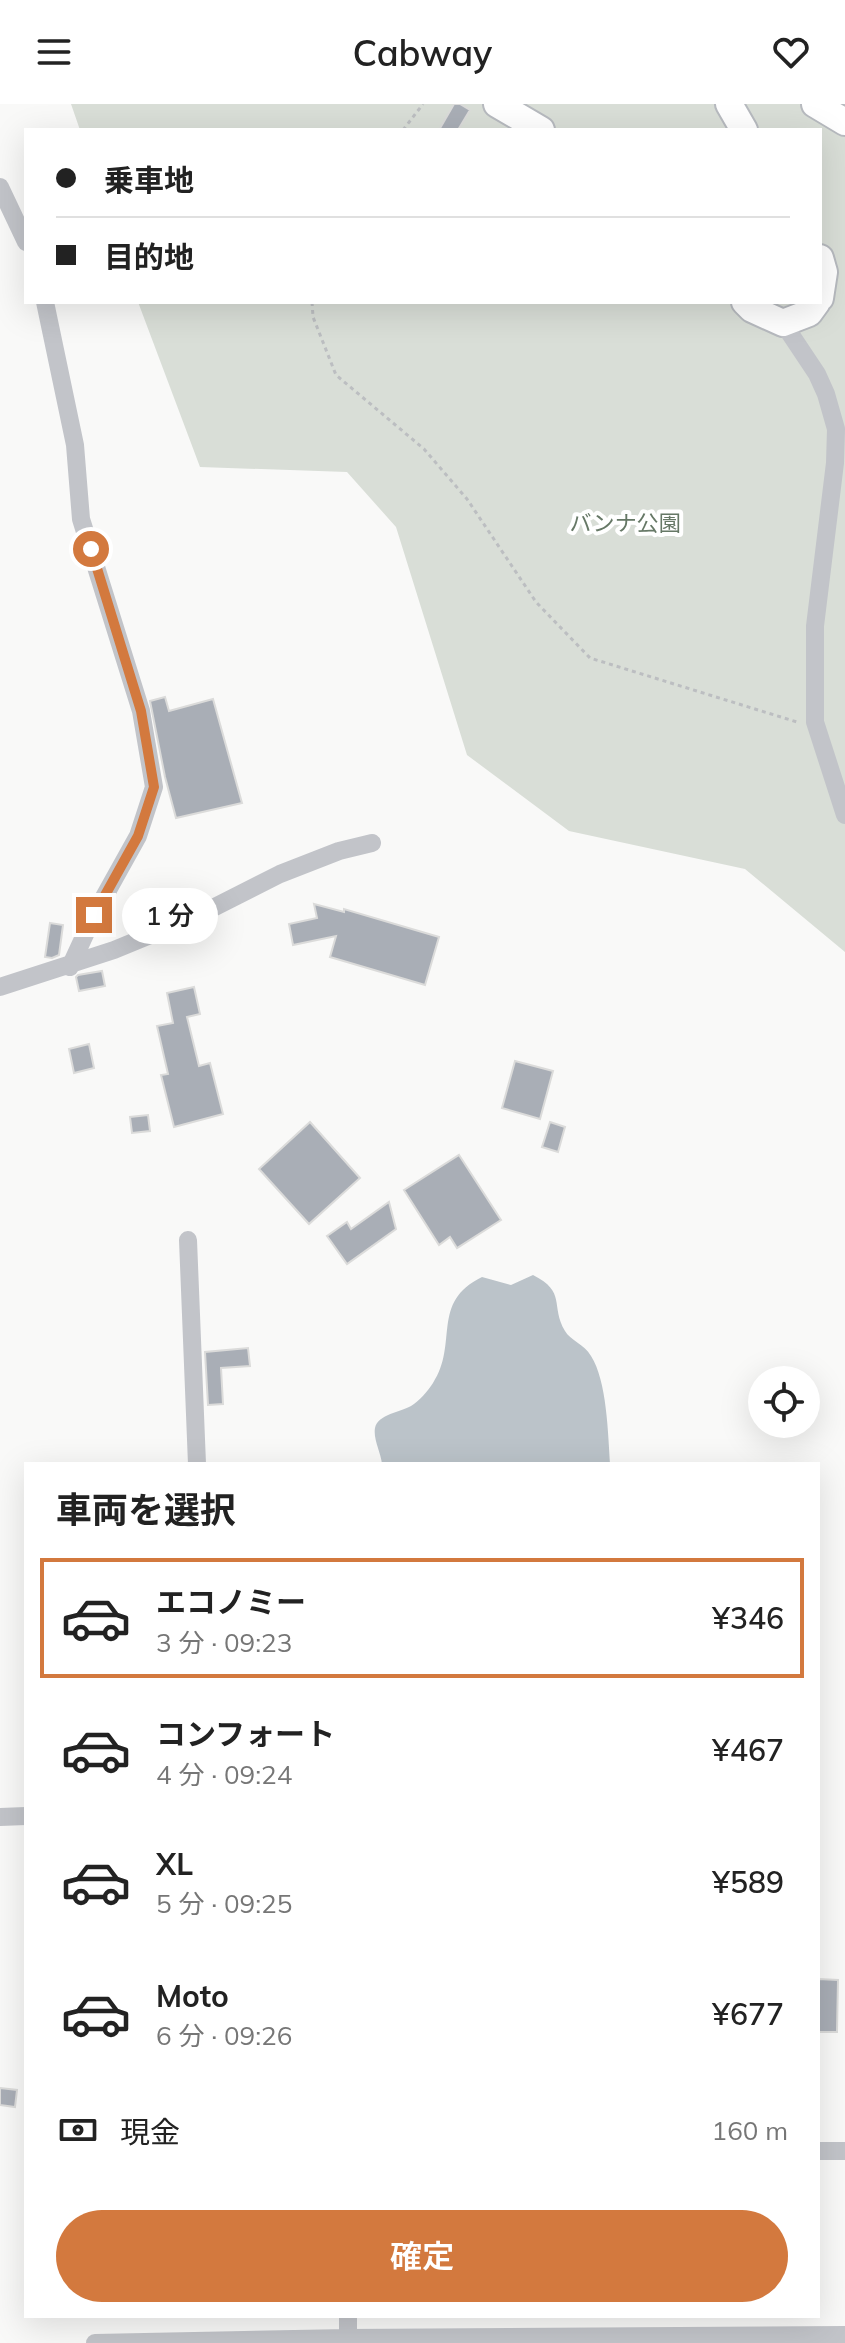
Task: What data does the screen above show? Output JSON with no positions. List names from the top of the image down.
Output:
{
  "parks": ["バンナ公園"],
  "page": {
    "header": "Cabway",
    "banner": ["乗車地", "目的地"],
    "bubble": "1 分",
    "heading": "車両を選択",
    "list": [
      {
        "name": "エコノミー",
        "note": "3 分 · 09:23",
        "value": "¥346"
      },
      {
        "name": "コンフォート",
        "note": "4 分 · 09:24",
        "value": "¥467"
      },
      {
        "name": "XL",
        "note": "5 分 · 09:25",
        "value": "¥589"
      },
      {
        "name": "Moto",
        "note": "6 分 · 09:26",
        "value": "¥677"
      }
    ],
    "pay": ["現金", "160 m"],
    "buttons": "確定"
  }
}
